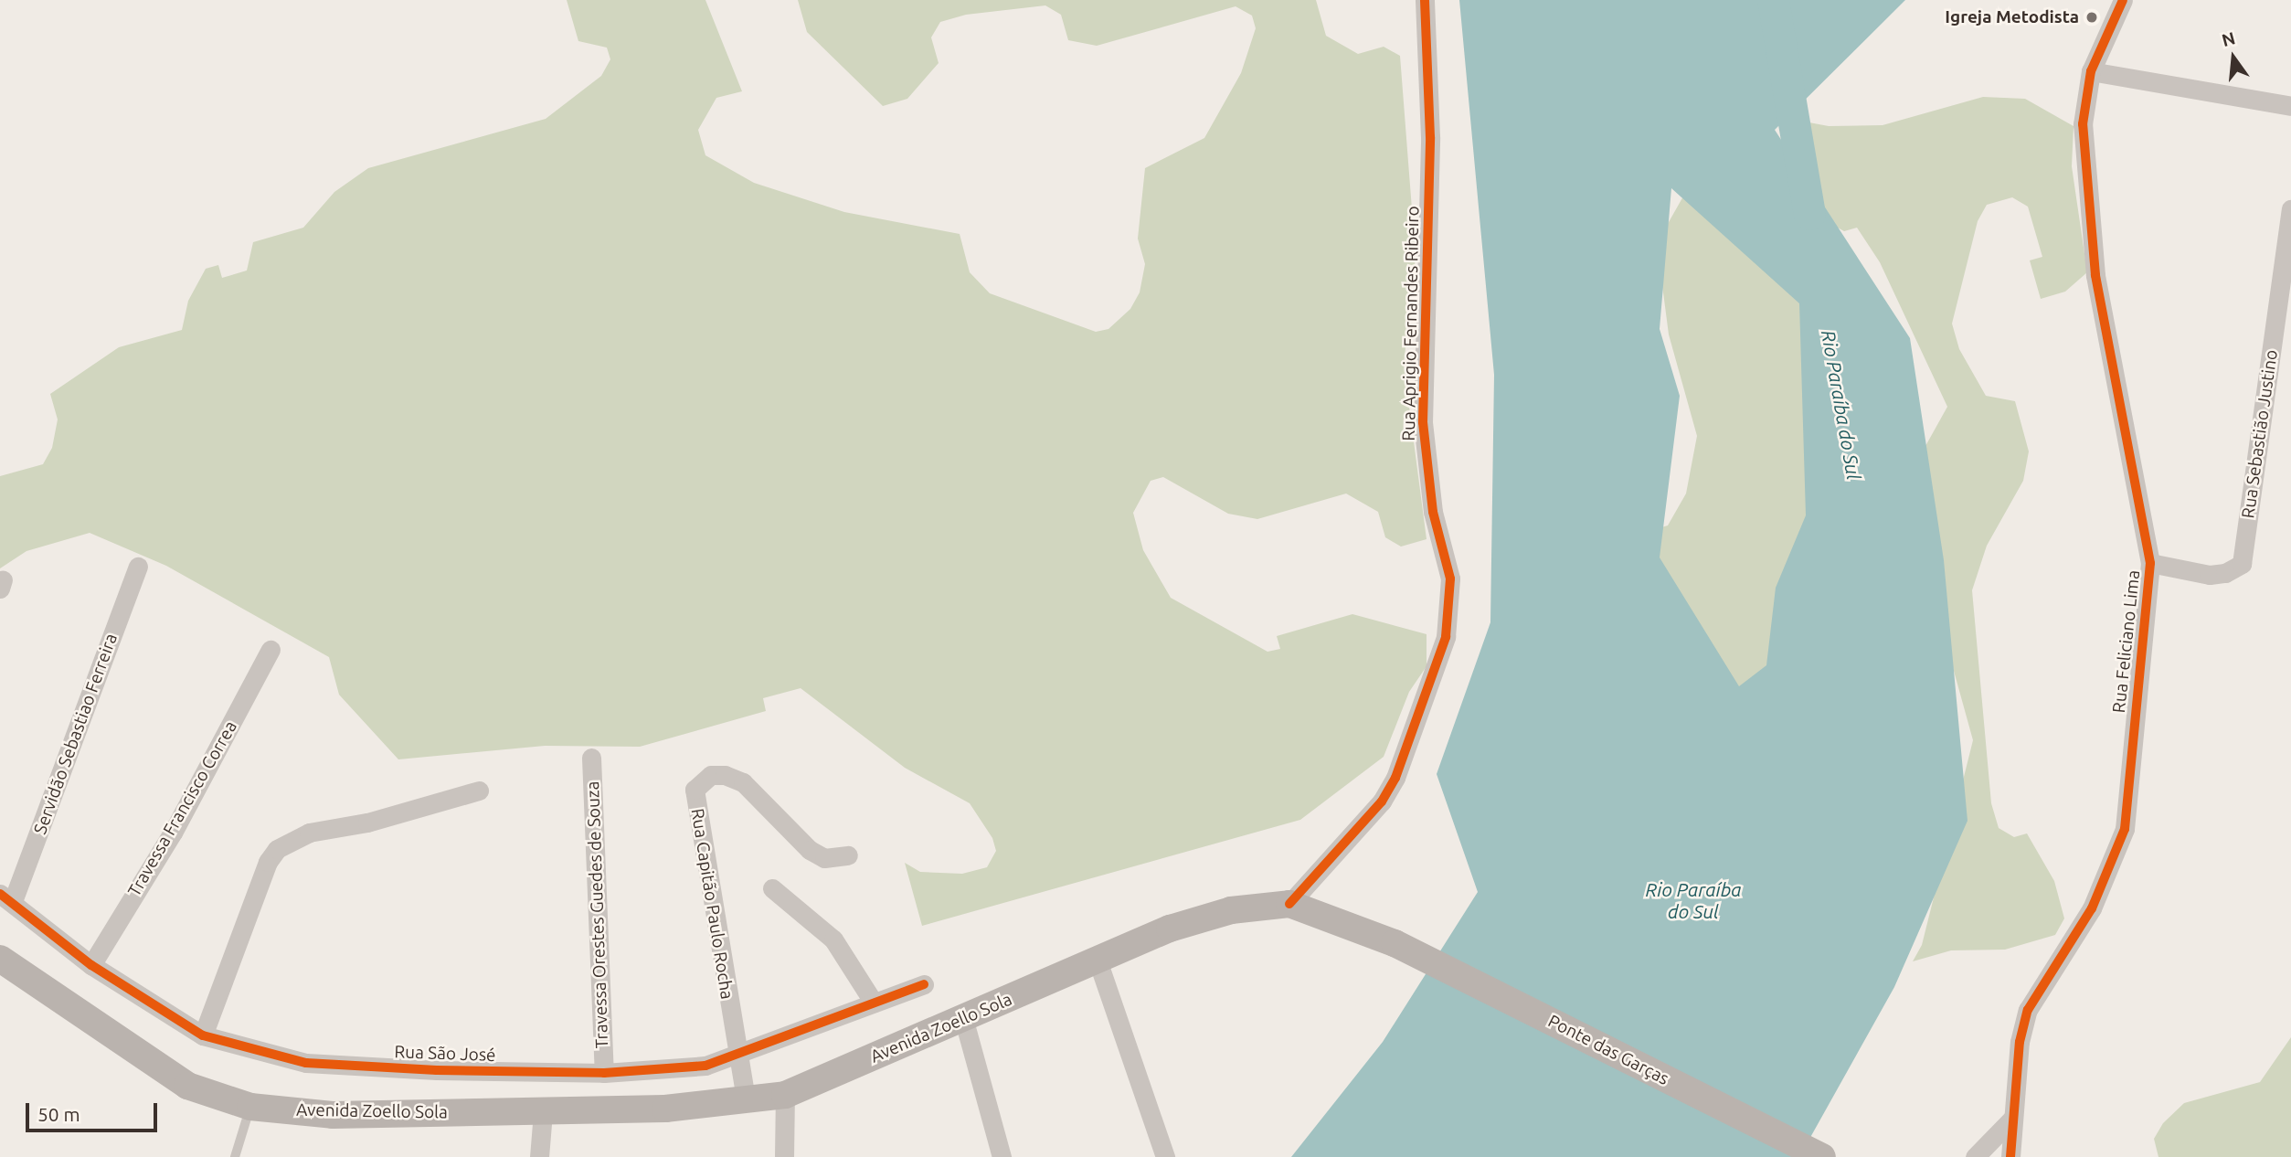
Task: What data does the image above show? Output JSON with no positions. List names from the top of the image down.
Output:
{
  "streets": {
    "main road": ["Avenida Zoello Sola", "Ponte das Garças"],
    "street": [
      "Rua Aprigio Fernandes Ribeiro",
      "Rua Sebastião Justino",
      "Rua Feliciano Lima",
      "Servidão Sebastiao Ferreira",
      "Travessa Francisco Correa",
      "Rua Capitão Paulo Rocha",
      "Travessa Orestes Guedes de Souza",
      "Rua São José"
    ]
  },
  "crossings": [
    ["Rua Aprigio Fernandes Ribeiro", "Avenida Zoello Sola"],
    ["Rua Sebastião Justino", "Rua Feliciano Lima"],
    ["Servidão Sebastiao Ferreira", "Rua São José"],
    ["Travessa Francisco Correa", "Rua São José"],
    ["Rua Capitão Paulo Rocha", "Rua São José"],
    ["Travessa Orestes Guedes de Souza", "Rua São José"],
    ["Avenida Zoello Sola", "Ponte das Garças"]
  ],
  "water": ["Rio Paraíba do Sul"],
  "places": ["Igreja Metodista"],
  "scale_bar": "50 m",
  "north": "top"
}
